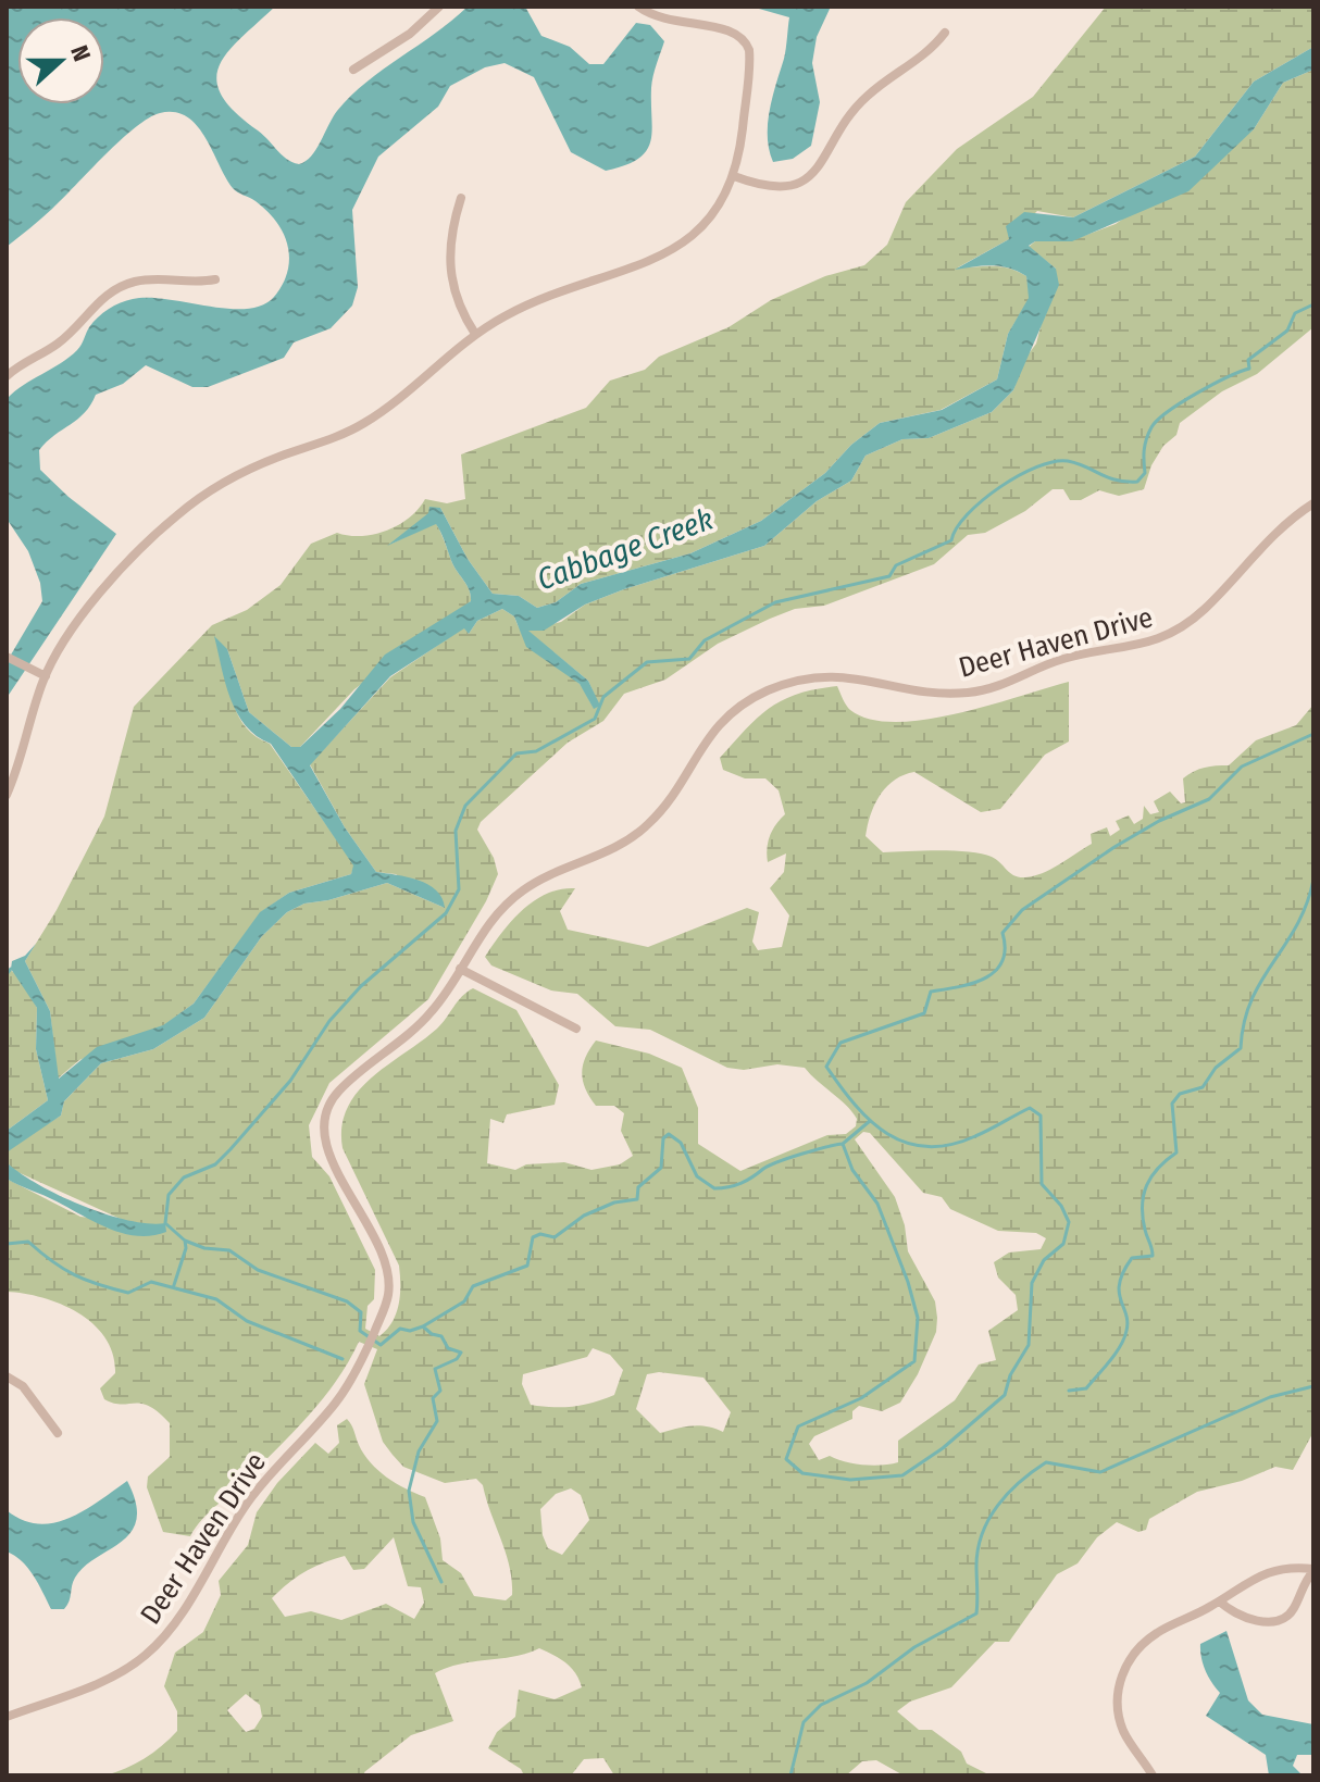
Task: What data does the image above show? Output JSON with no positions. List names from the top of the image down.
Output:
{
  "streets": {
    "street": ["Deer Haven Drive"]
  },
  "water": ["Cabbage Creek"],
  "north": "right"
}
